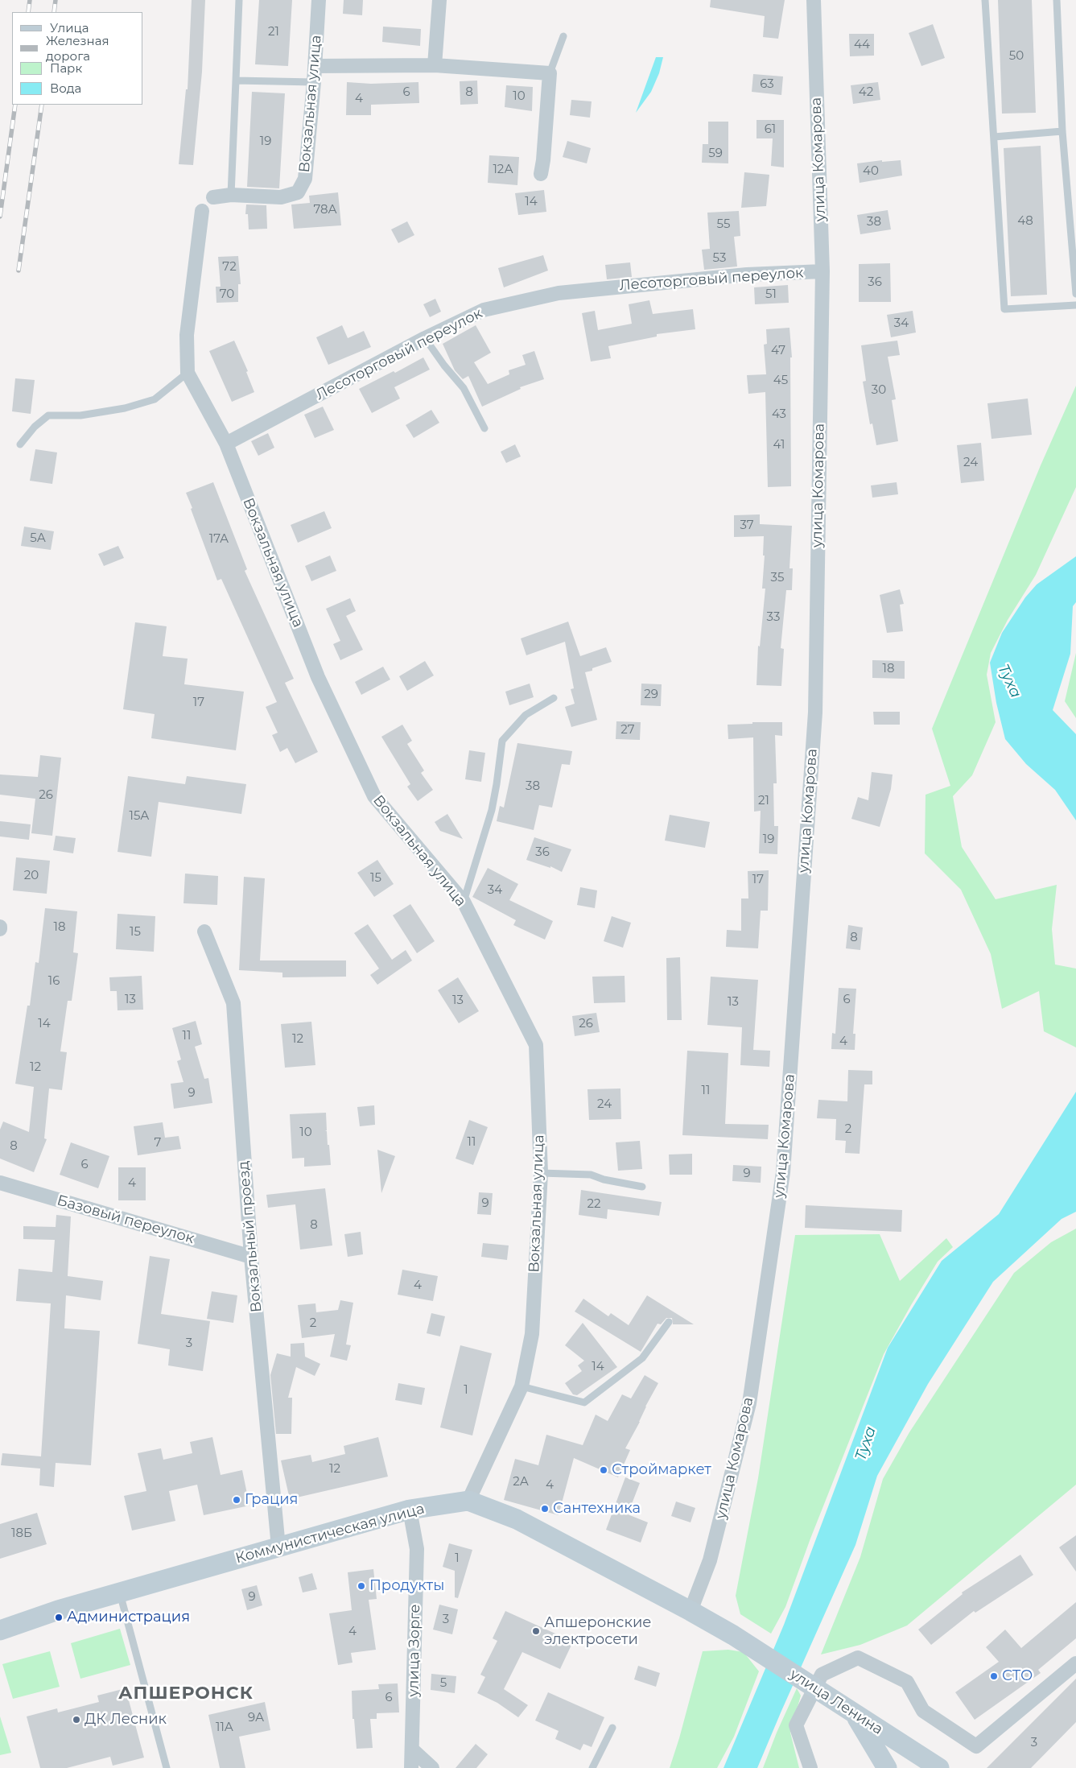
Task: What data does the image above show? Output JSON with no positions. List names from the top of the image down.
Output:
{
  "streets": {
    "main road": ["Коммунистическая улица", "улица Ленина"],
    "street": [
      "Вокзальная улица",
      "улица Комарова",
      "Лесоторговый переулок",
      "Базовый переулок",
      "Вокзальный проезд",
      "улица Зорге"
    ]
  },
  "crossings": [
    ["Вокзальная улица", "Лесоторговый переулок"],
    ["Вокзальная улица", "Коммунистическая улица"],
    ["улица Комарова", "Лесоторговый переулок"],
    ["улица Комарова", "Коммунистическая улица"],
    ["Базовый переулок", "Вокзальный проезд"],
    ["Вокзальный проезд", "Коммунистическая улица"],
    ["Коммунистическая улица", "улица Зорге"],
    ["Коммунистическая улица", "улица Ленина"]
  ],
  "districts": ["АПШЕРОНСК"],
  "water": ["Туха"],
  "places": [
    "Строймаркет",
    "Грация",
    "Сантехника",
    "Продукты",
    "Администрация",
    "Апшеронские электросети",
    "СТО",
    "ДК Лесник"
  ],
  "house_numbers": [
    "21",
    "44",
    "50",
    "63",
    "6",
    "8",
    "42",
    "10",
    "4",
    "61",
    "19",
    "59",
    "12А",
    "40",
    "14",
    "78А",
    "48",
    "38",
    "55",
    "53",
    "72",
    "36",
    "70",
    "51",
    "34",
    "47",
    "45",
    "30",
    "43",
    "41",
    "24",
    "37",
    "5А",
    "17А",
    "35",
    "33",
    "18",
    "29",
    "17",
    "27",
    "38",
    "26",
    "21",
    "15А",
    "19",
    "36",
    "20",
    "15",
    "17",
    "34",
    "18",
    "15",
    "8",
    "16",
    "13",
    "6",
    "13",
    "13",
    "14",
    "26",
    "11",
    "12",
    "4",
    "12",
    "11",
    "9",
    "24",
    "2",
    "10",
    "11",
    "7",
    "8",
    "6",
    "9",
    "4",
    "9",
    "22",
    "8",
    "4",
    "2",
    "3",
    "14",
    "1",
    "12",
    "2А",
    "4",
    "18Б",
    "1",
    "9",
    "3",
    "4",
    "5",
    "6",
    "9А",
    "11А",
    "3"
  ],
  "legend": [
    "Улица",
    "Железная дорога",
    "Парк",
    "Вода"
  ]
}
